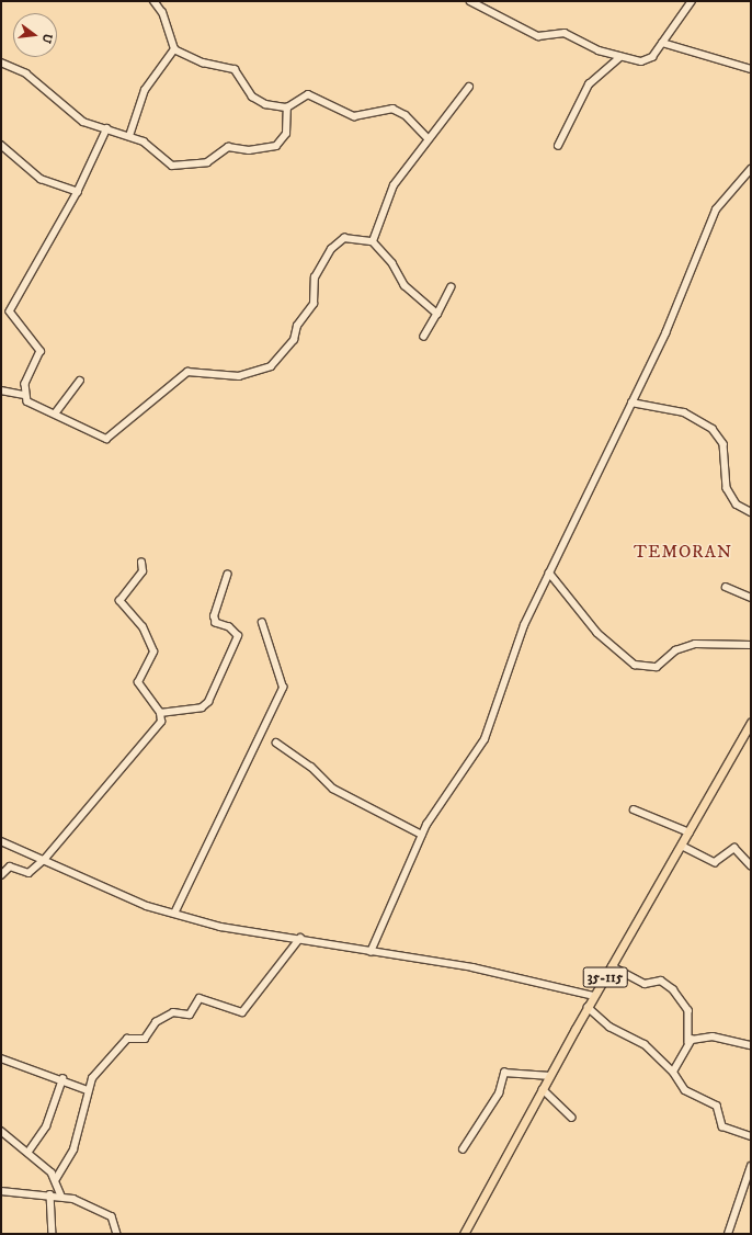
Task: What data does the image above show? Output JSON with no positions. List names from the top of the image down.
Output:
{
  "streets": {
    "main road": ["35-115"]
  },
  "districts": ["TEMORAN"],
  "north": "right"
}
